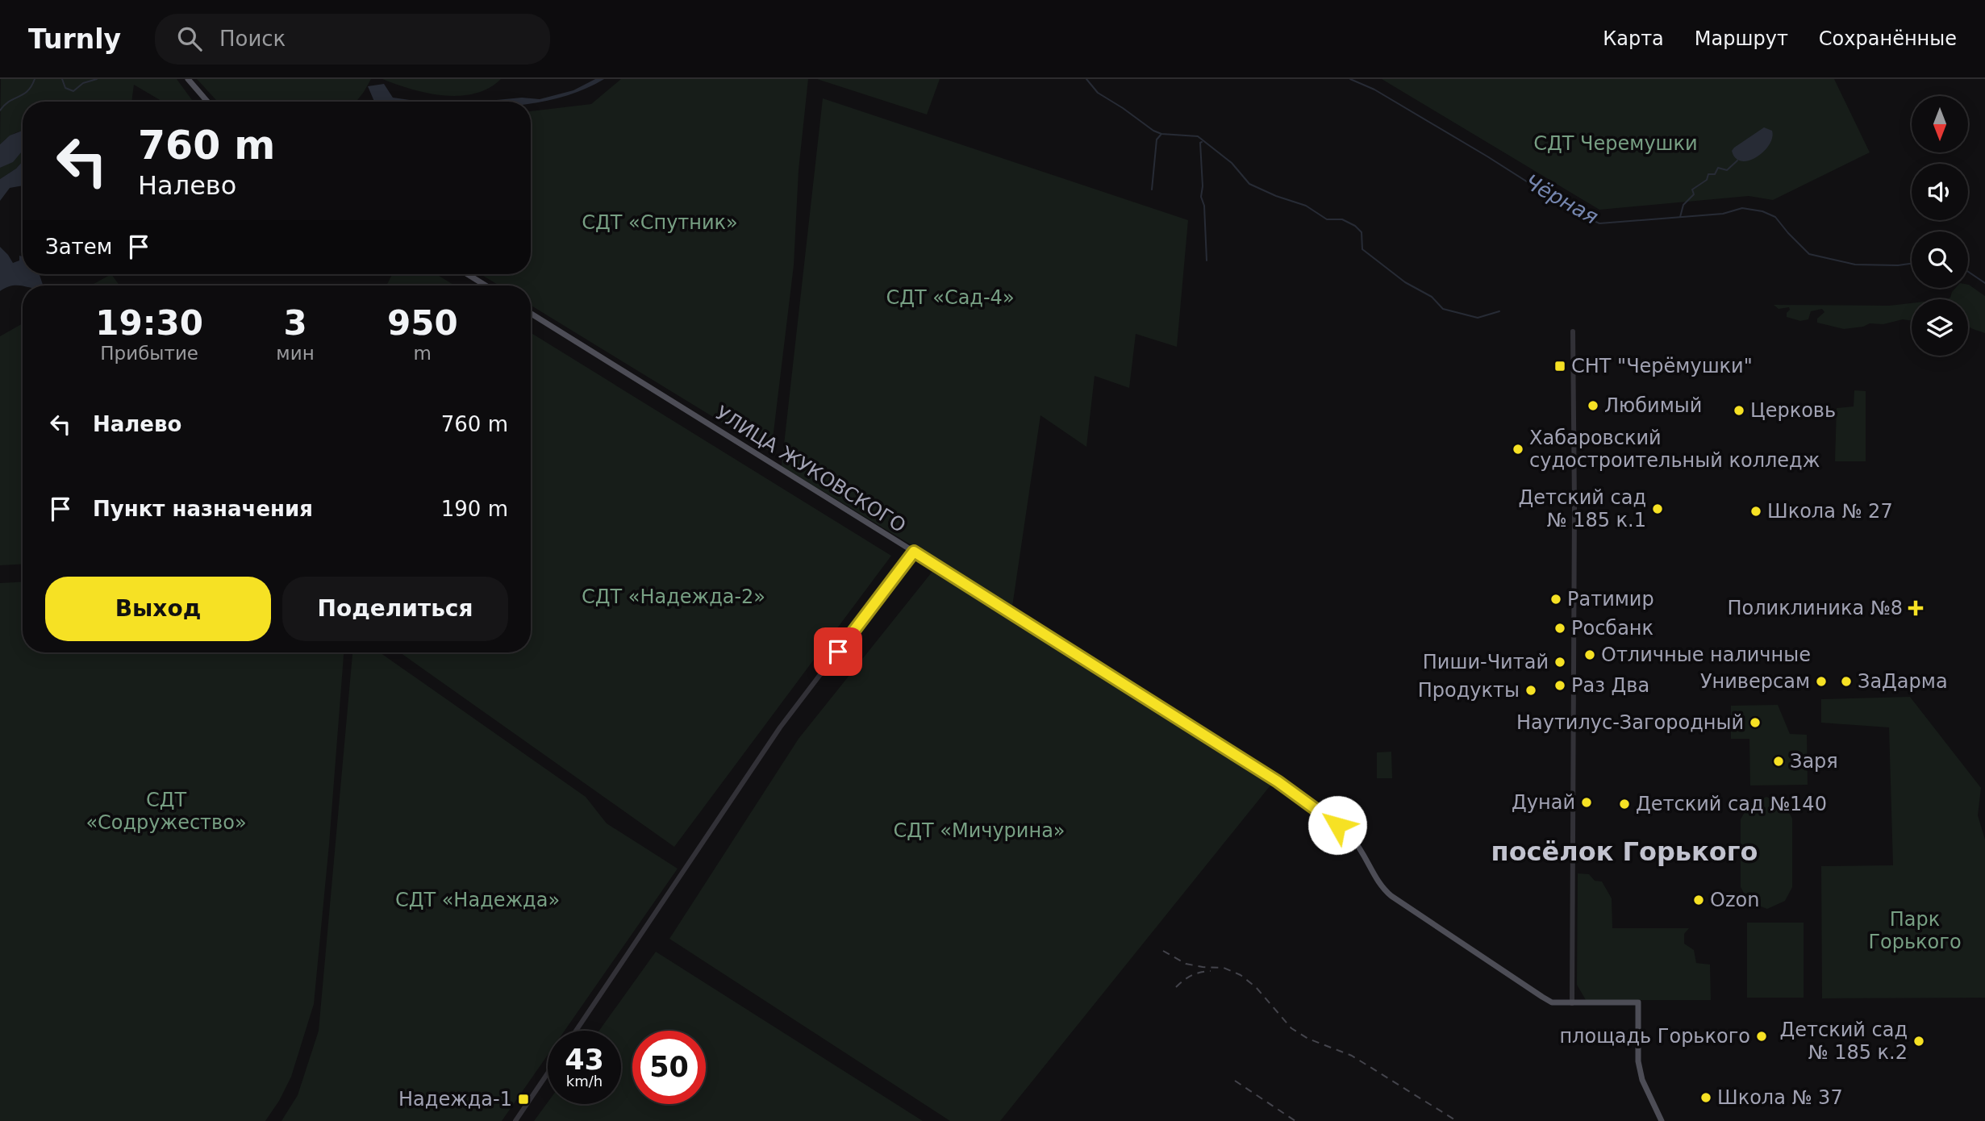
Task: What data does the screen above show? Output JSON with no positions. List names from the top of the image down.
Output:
{
  "streets": {
    "main road": ["УЛИЦА ЖУКОВСКОГО"]
  },
  "districts": ["посёлок Горького"],
  "water": ["Чёрная"],
  "parks": [
    "СДТ Черемушки",
    "СДТ «Спутник»",
    "СДТ «Сад-4»",
    "СДТ «Надежда-2»",
    "СДТ «Содружество»",
    "СДТ «Мичурина»",
    "СДТ «Надежда»",
    "Парк Горького"
  ],
  "places": {
    "transit": ["СНТ \"Черёмушки\"", "Надежда-1"],
    "other": [
      "Любимый",
      "Церковь",
      "Хабаровский судостроительный колледж",
      "Детский сад № 185 к.1",
      "Школа № 27",
      "Ратимир",
      "Росбанк",
      "Отличные наличные",
      "Пиши-Читай",
      "Универсам",
      "ЗаДарма",
      "Раз Два",
      "Продукты",
      "Наутилус-Загородный",
      "Заря",
      "Дунай",
      "Детский сад №140",
      "Ozon",
      "площадь Горького",
      "Детский сад № 185 к.2",
      "Школа № 37"
    ],
    "health": ["Поликлиника №8"]
  },
  "north": "bottom",
  "page": {
    "header": "Turnly",
    "search": "Поиск",
    "nav": ["Карта", "Маршрут", "Сохранённые"],
    "turn": ["760 m", "Налево"],
    "then": "Затем",
    "eta": [
      "19:30",
      "Прибытие",
      "3",
      "мин",
      "950",
      "m"
    ],
    "list": [
      {
        "name": "Налево",
        "value": "760 m"
      },
      {
        "name": "Пункт назначения",
        "value": "190 m"
      }
    ],
    "buttons": ["Выход", "Поделиться"],
    "speed": "43 km/h",
    "limit": "50"
  }
}
